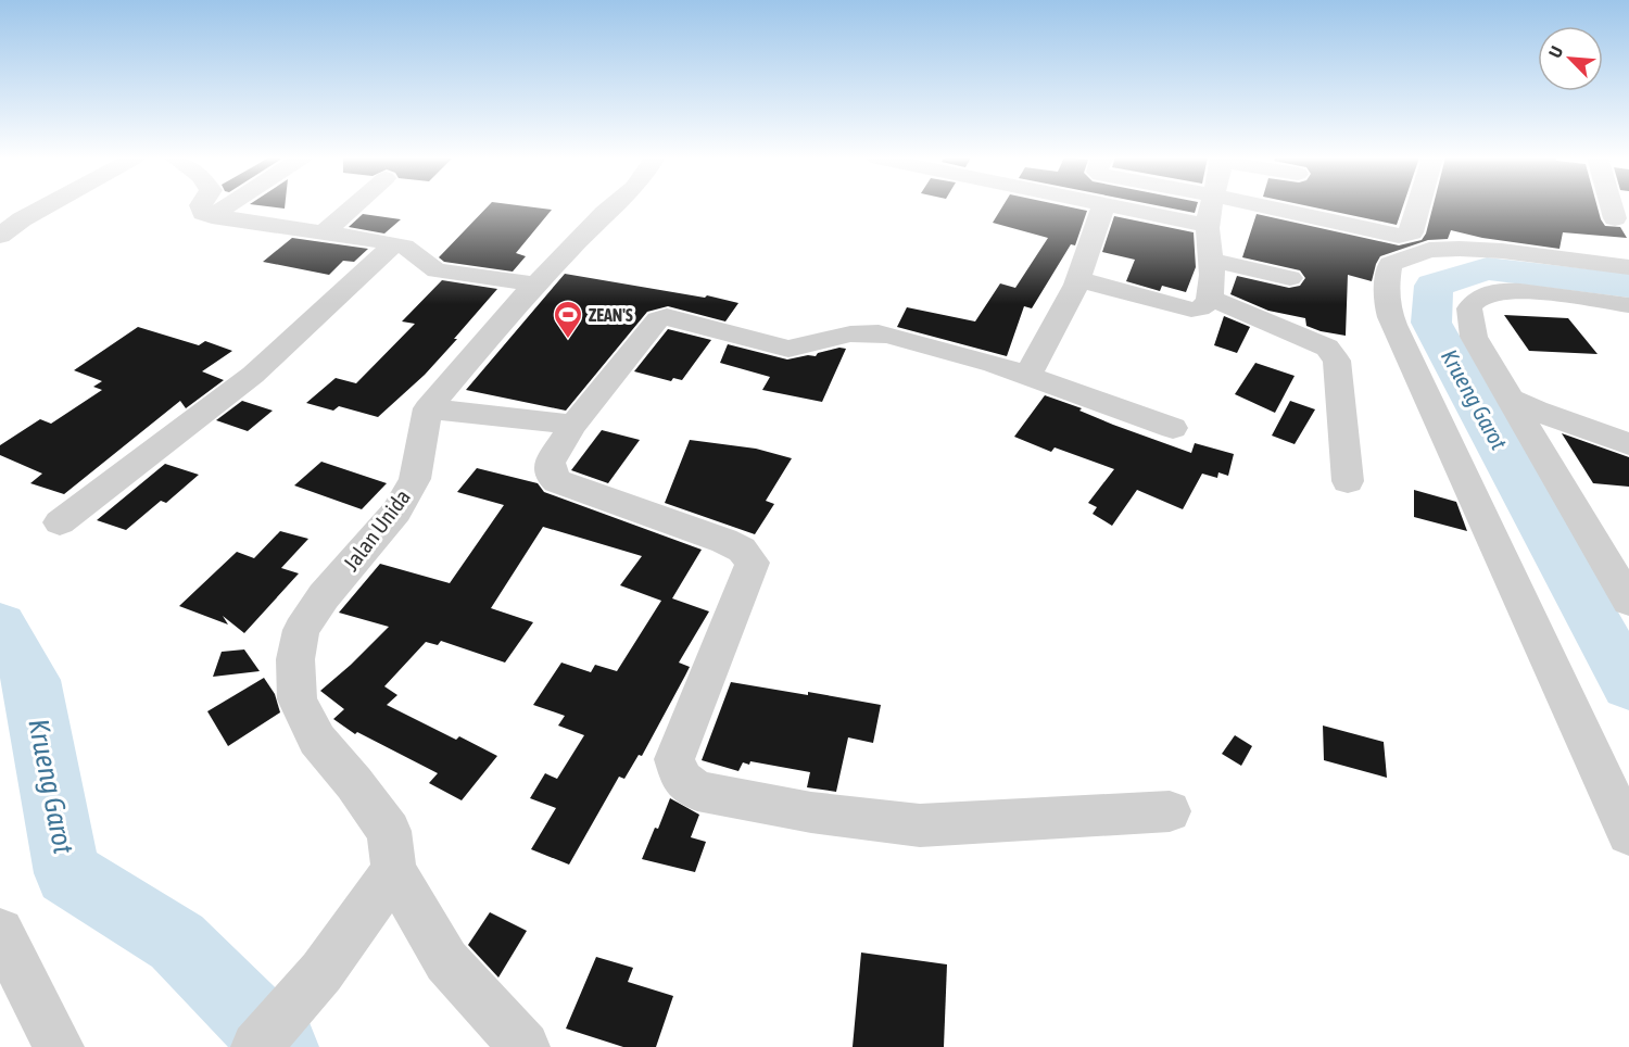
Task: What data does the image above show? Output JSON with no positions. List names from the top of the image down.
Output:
{
  "streets": {
    "street": ["Jalan Unida"]
  },
  "water": ["Krueng Garot"],
  "places": {
    "sports": ["ZEAN'S"]
  },
  "north": "top left"
}
